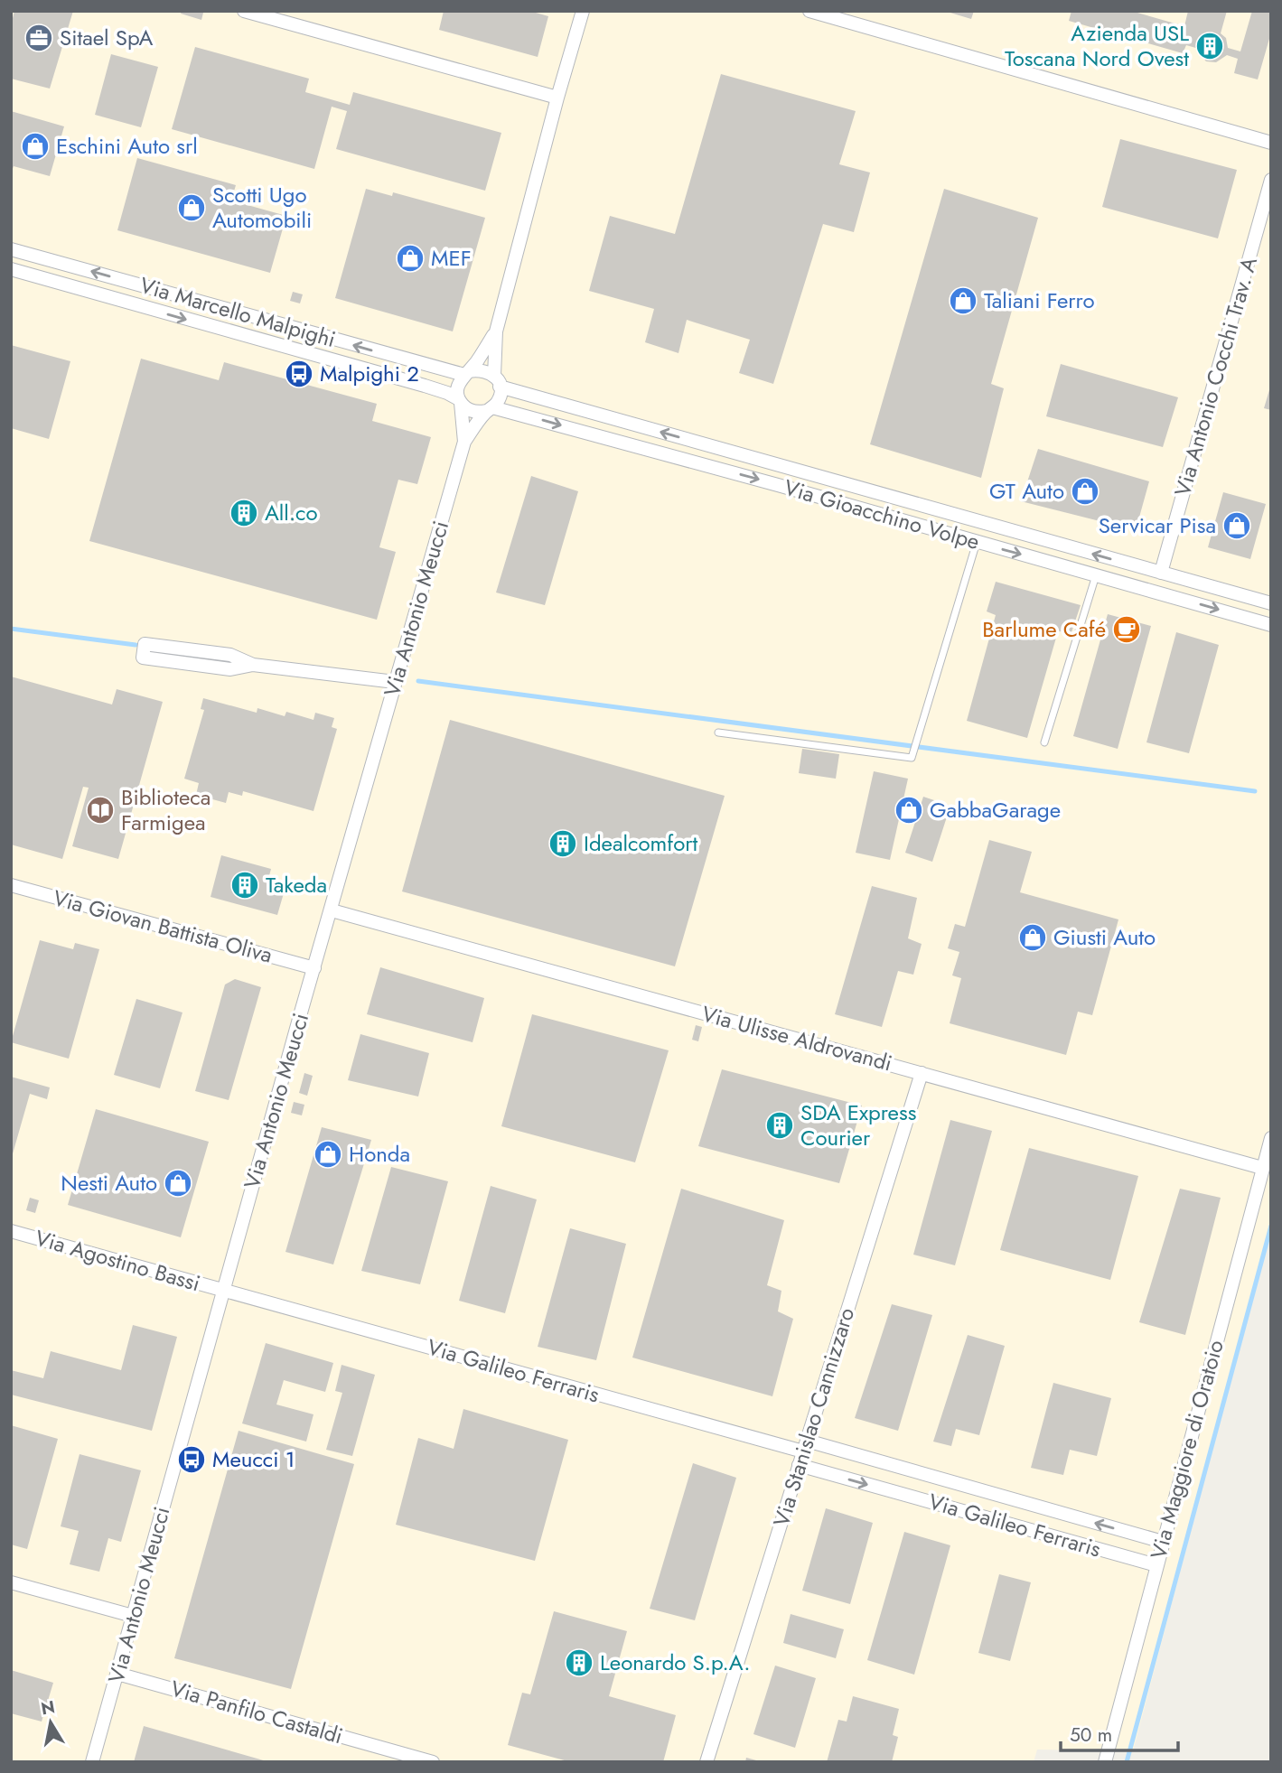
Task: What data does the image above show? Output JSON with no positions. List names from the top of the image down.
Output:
{
  "streets": {
    "street": [
      "Via Marcello Malpighi",
      "Via Antonio Cocchi Trav. A",
      "Via Gioacchino Volpe",
      "Via Antonio Meucci",
      "Via Giovan Battista Oliva",
      "Via Ulisse Aldrovandi",
      "Via Agostino Bassi",
      "Via Galileo Ferraris",
      "Via Stanislao Cannizzaro",
      "Via Maggiore di Oratoio",
      "Via Panfilo Castaldi"
    ]
  },
  "crossings": [
    ["Via Marcello Malpighi", "Via Gioacchino Volpe"],
    ["Via Marcello Malpighi", "Via Antonio Meucci"],
    ["Via Antonio Cocchi Trav. A", "Via Gioacchino Volpe"],
    ["Via Gioacchino Volpe", "Via Antonio Meucci"],
    ["Via Antonio Meucci", "Via Giovan Battista Oliva"],
    ["Via Antonio Meucci", "Via Ulisse Aldrovandi"],
    ["Via Antonio Meucci", "Via Agostino Bassi"],
    ["Via Antonio Meucci", "Via Galileo Ferraris"],
    ["Via Antonio Meucci", "Via Panfilo Castaldi"],
    ["Via Ulisse Aldrovandi", "Via Stanislao Cannizzaro"],
    ["Via Ulisse Aldrovandi", "Via Maggiore di Oratoio"],
    ["Via Agostino Bassi", "Via Galileo Ferraris"],
    ["Via Galileo Ferraris", "Via Stanislao Cannizzaro"],
    ["Via Galileo Ferraris", "Via Maggiore di Oratoio"]
  ],
  "places": {
    "office": ["Sitael SpA"],
    "building": [
      "Azienda USL Toscana Nord Ovest",
      "All.co",
      "Idealcomfort",
      "Takeda",
      "SDA Express Courier",
      "Leonardo S.p.A."
    ],
    "shop": [
      "Eschini Auto srl",
      "Scotti Ugo Automobili",
      "MEF",
      "Taliani Ferro",
      "GT Auto",
      "Servicar Pisa",
      "GabbaGarage",
      "Giusti Auto",
      "Honda",
      "Nesti Auto"
    ],
    "bus stop": ["Malpighi 2", "Meucci 1"],
    "cafe": ["Barlume Café"],
    "library": ["Biblioteca Farmigea"]
  },
  "scale_bar": "50 m",
  "north": "top"
}
